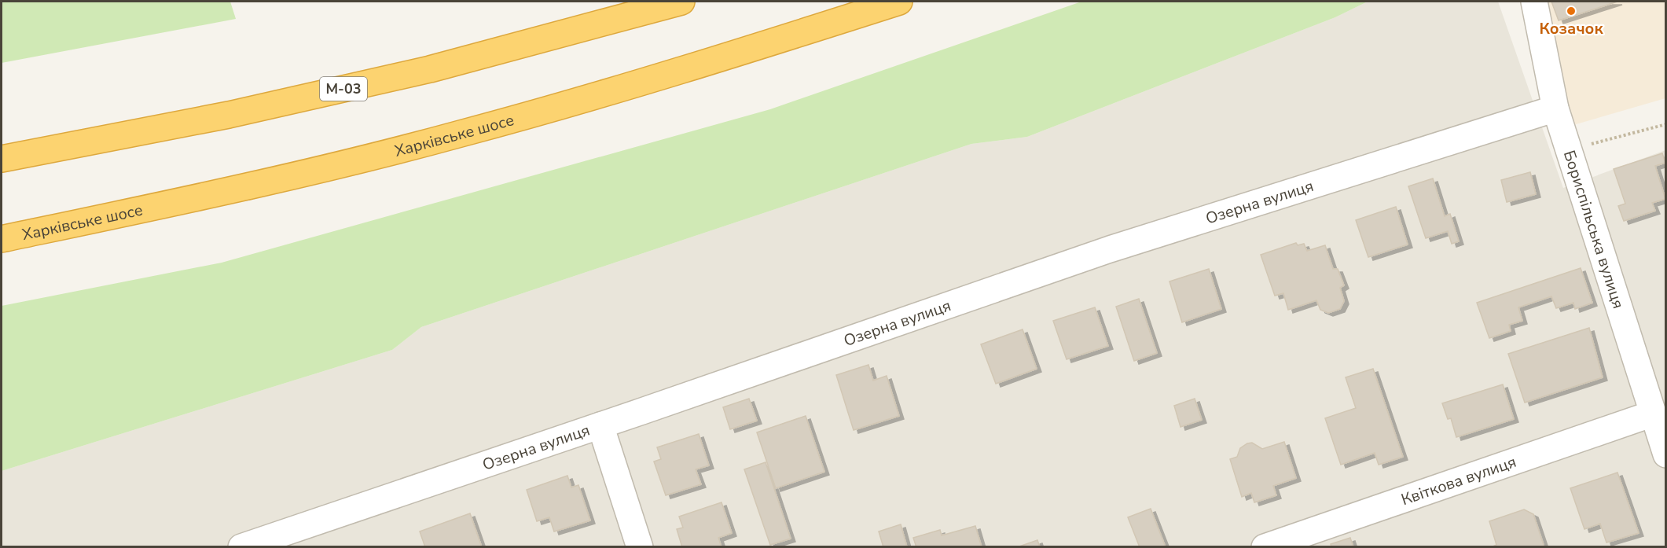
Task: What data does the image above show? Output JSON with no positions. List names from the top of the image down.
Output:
{
  "streets": {
    "highway": ["М-03", "Харківське шосе"],
    "street": ["Озерна вулиця", "Бориспільська вулиця", "Квіткова вулиця"]
  },
  "crossings": [
    ["Озерна вулиця", "Бориспільська вулиця"],
    ["Бориспільська вулиця", "Квіткова вулиця"]
  ],
  "places": ["Козачок"]
}
